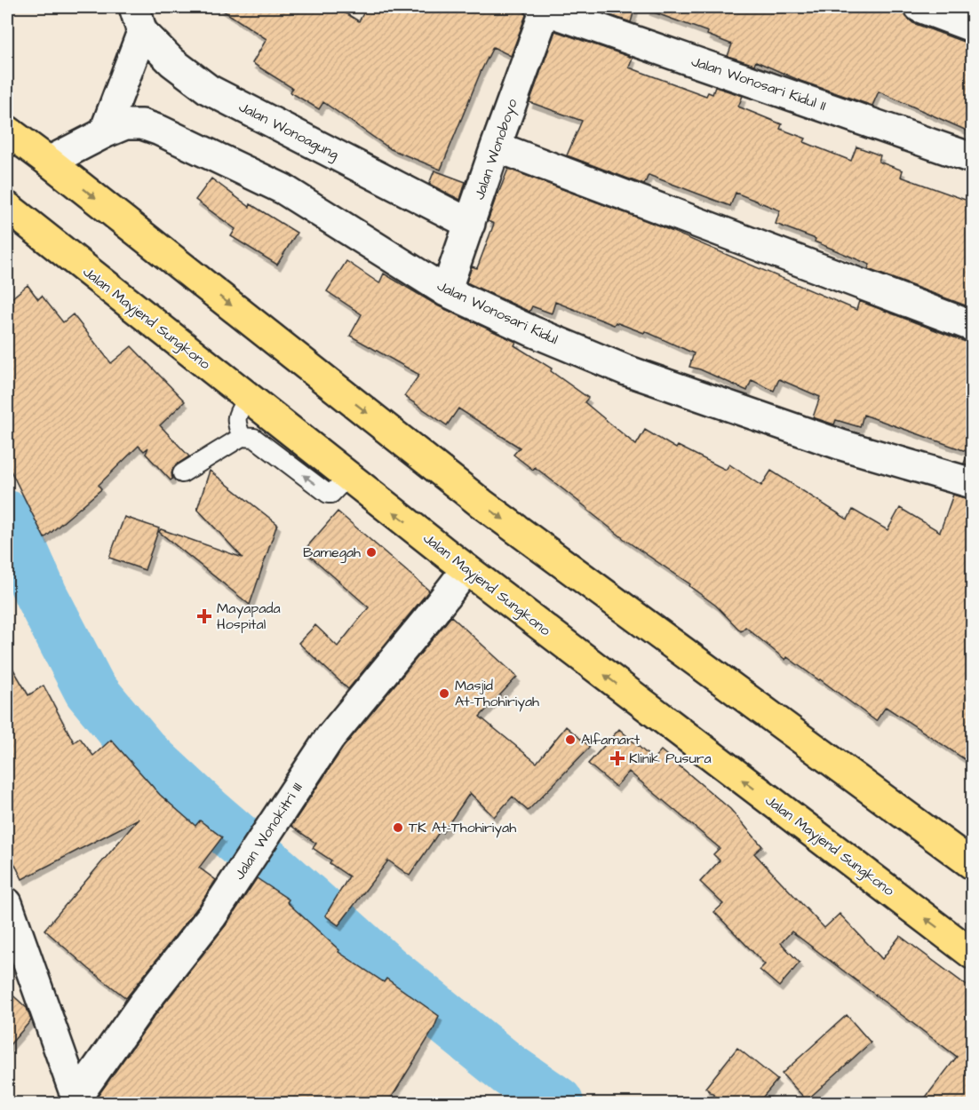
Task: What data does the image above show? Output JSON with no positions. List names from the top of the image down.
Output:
{
  "streets": {
    "main road": ["Jalan Mayjend Sungkono"],
    "street": [
      "Jalan Wonosari Kidul II",
      "Jalan Wonoagung",
      "Jalan Wonoboyo",
      "Jalan Wonosari Kidul",
      "Jalan Wonokitri III"
    ]
  },
  "crossings": [
    ["Jalan Wonosari Kidul II", "Jalan Wonoboyo"],
    ["Jalan Wonoagung", "Jalan Wonoboyo"],
    ["Jalan Wonoboyo", "Jalan Wonosari Kidul"],
    ["Jalan Mayjend Sungkono", "Jalan Wonokitri III"]
  ],
  "places": {
    "other": [
      "Bamegah",
      "Masjid At-Thohiriyah",
      "Alfamart",
      "TK At-Thohiriyah"
    ],
    "health": ["Mayapada Hospital", "Klinik Pusura"]
  }
}
